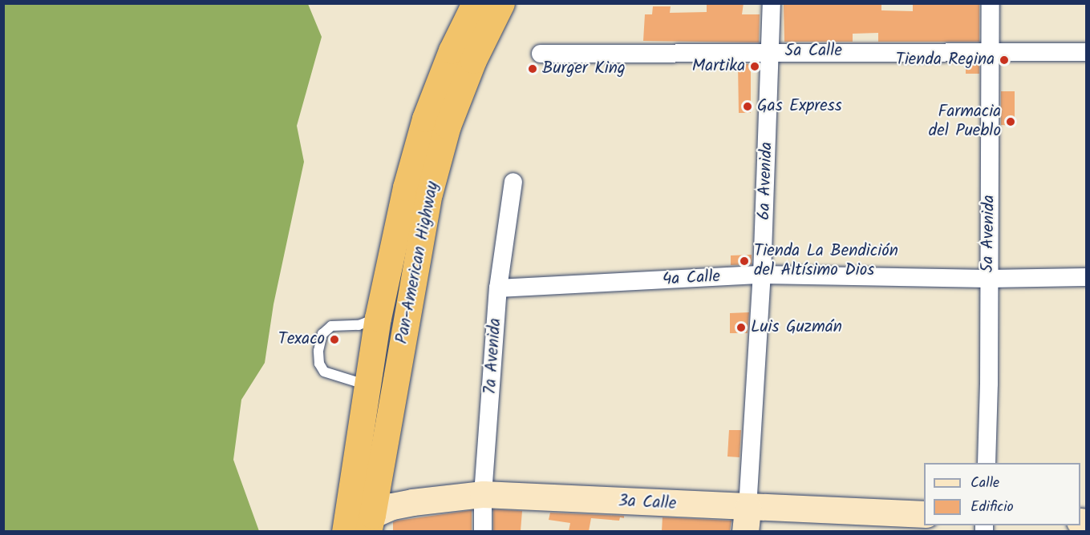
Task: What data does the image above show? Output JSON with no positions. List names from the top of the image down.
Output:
{
  "streets": {
    "highway": ["Pan-American Highway"],
    "street": [
      "5a Calle",
      "6a Avenida",
      "5a Avenida",
      "4a Calle",
      "7a Avenida",
      "3a Calle"
    ]
  },
  "crossings": [
    ["5a Calle", "6a Avenida"],
    ["5a Calle", "5a Avenida"],
    ["6a Avenida", "4a Calle"],
    ["6a Avenida", "3a Calle"],
    ["5a Avenida", "4a Calle"],
    ["Pan-American Highway", "3a Calle"],
    ["4a Calle", "7a Avenida"],
    ["7a Avenida", "3a Calle"]
  ],
  "places": [
    "Tienda Regina",
    "Martika",
    "Burger King",
    "Gas Express",
    "Farmacia del Pueblo",
    "Tienda La Bendición del Altísimo Dios",
    "Luis Guzmán",
    "Texaco"
  ],
  "legend": ["Calle", "Edificio"]
}
